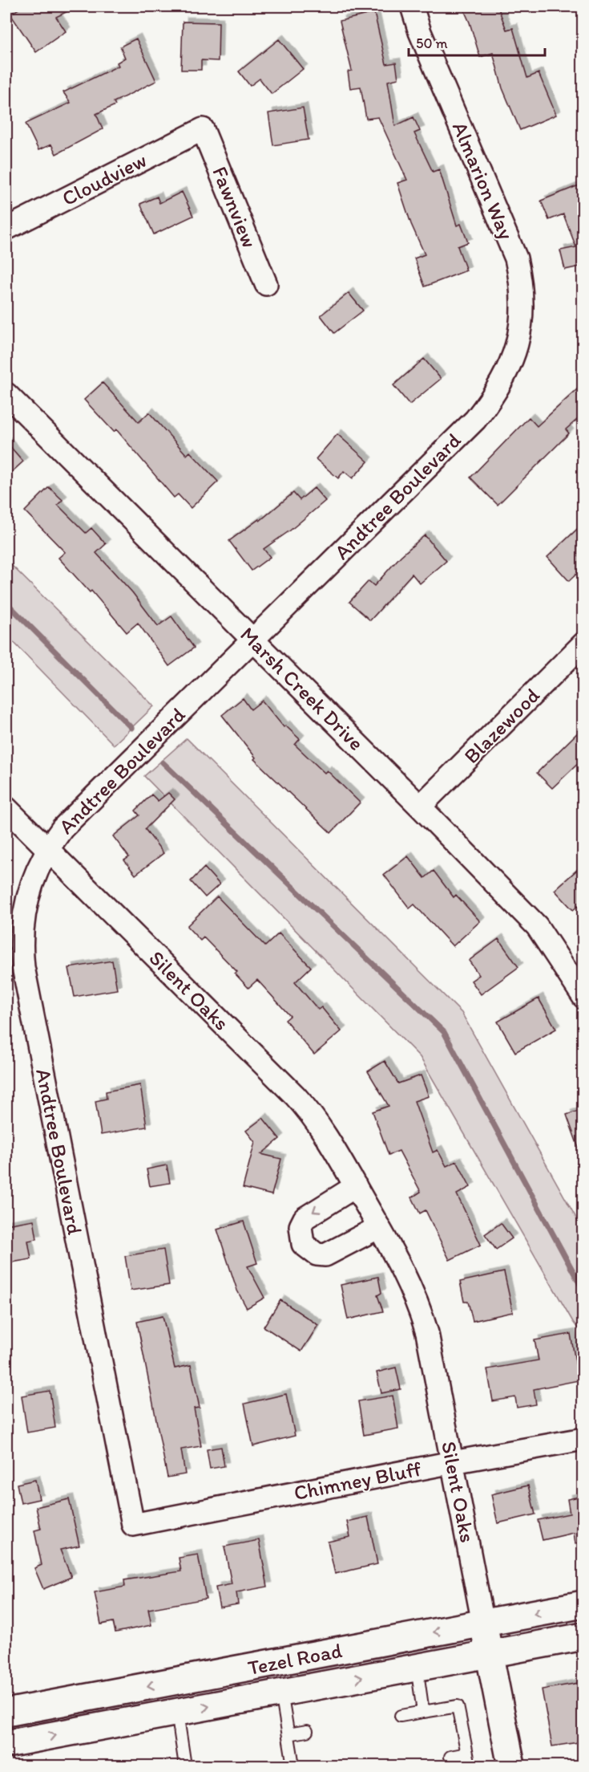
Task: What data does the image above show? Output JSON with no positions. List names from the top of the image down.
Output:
{
  "streets": {
    "main road": ["Silent Oaks", "Tezel Road"],
    "street": [
      "Cloudview",
      "Almarion Way",
      "Fawnview",
      "Andtree Boulevard",
      "Marsh Creek Drive",
      "Blazewood",
      "Chimney Bluff"
    ]
  },
  "crossings": [
    ["Cloudview", "Fawnview"],
    ["Almarion Way", "Andtree Boulevard"],
    ["Andtree Boulevard", "Marsh Creek Drive"],
    ["Andtree Boulevard", "Silent Oaks"],
    ["Andtree Boulevard", "Chimney Bluff"],
    ["Marsh Creek Drive", "Blazewood"],
    ["Silent Oaks", "Chimney Bluff"],
    ["Silent Oaks", "Tezel Road"]
  ],
  "scale_bar": "50 m"
}
